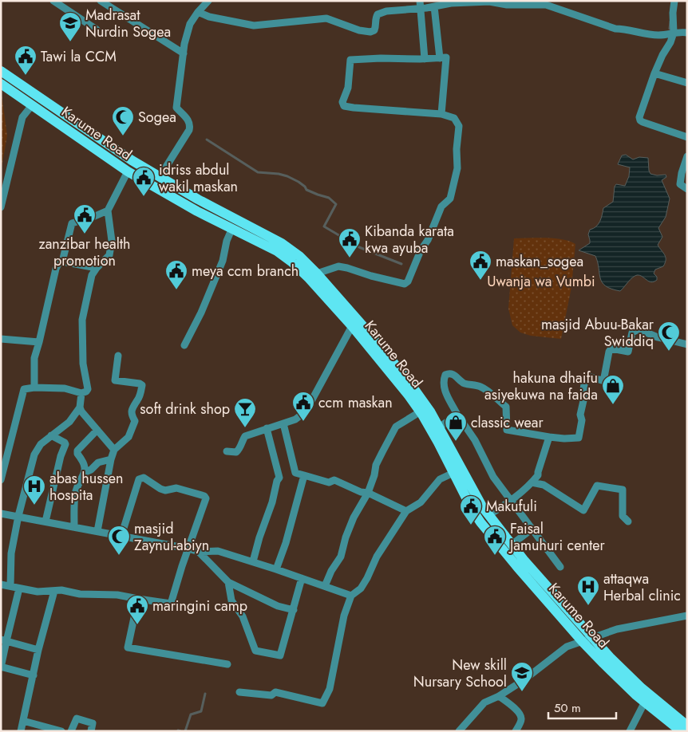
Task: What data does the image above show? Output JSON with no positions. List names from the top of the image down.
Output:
{
  "streets": {
    "main road": ["Karume Road"]
  },
  "parks": ["Uwanja wa Vumbi"],
  "places": {
    "school or university": ["Madrasat Nurdin Sogea", "New skill Nursary School"],
    "public building": [
      "Tawi la CCM",
      "idriss abdul wakil maskan",
      "zanzibar health promotion",
      "Kibanda karata kwa ayuba",
      "maskan_sogea",
      "meya ccm branch",
      "ccm maskan",
      "Makufuli",
      "Faisal Jamuhuri center",
      "maringini camp"
    ],
    "mosque": ["Sogea", "masjid Abuu-Bakar Swiddiq", "masjid Zaynul-abiyn"],
    "shop": ["hakuna dhaifu asiyekuwa na faida", "classic wear"],
    "bar": ["soft drink shop"],
    "hospital": ["abas hussen hospita", "attaqwa Herbal clinic"]
  },
  "scale_bar": "50 m"
}
